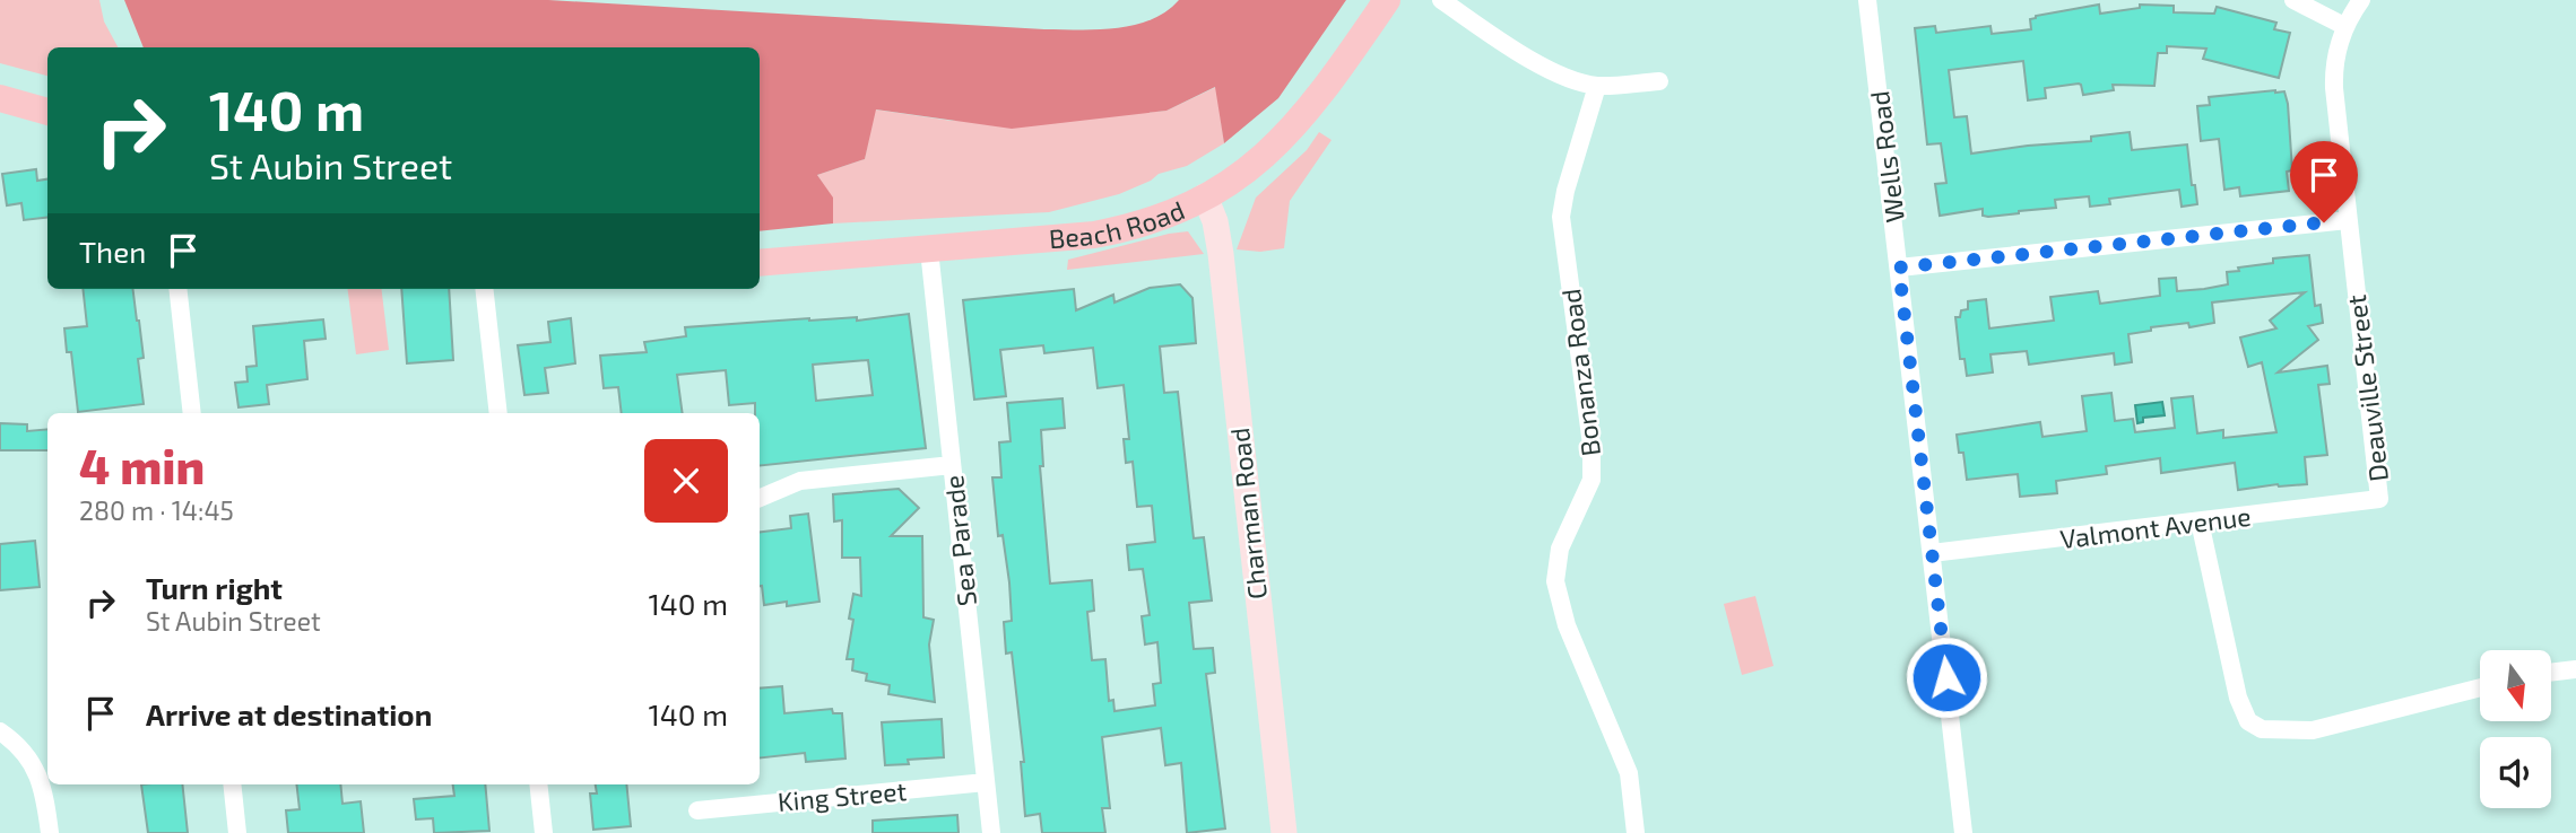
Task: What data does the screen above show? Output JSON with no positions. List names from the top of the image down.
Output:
{
  "streets": {
    "main road": ["Beach Road", "Charman Road"],
    "street": [
      "Wells Road",
      "Bonanza Road",
      "Deauville Street",
      "Valmont Avenue",
      "Sea Parade",
      "King Street"
    ]
  },
  "crossings": [
    ["Wells Road", "Valmont Avenue"],
    ["Beach Road", "Charman Road"],
    ["Beach Road", "Sea Parade"],
    ["Deauville Street", "Valmont Avenue"],
    ["Sea Parade", "King Street"]
  ],
  "north": "bottom",
  "page": {
    "turn": ["140 m", "St Aubin Street"],
    "then": "Then",
    "heading": ["4 min", "280 m · 14:45"],
    "list": [
      {
        "name": "Turn right",
        "note": "St Aubin Street",
        "value": "140 m"
      },
      {
        "name": "Arrive at destination",
        "value": "140 m"
      }
    ]
  }
}
